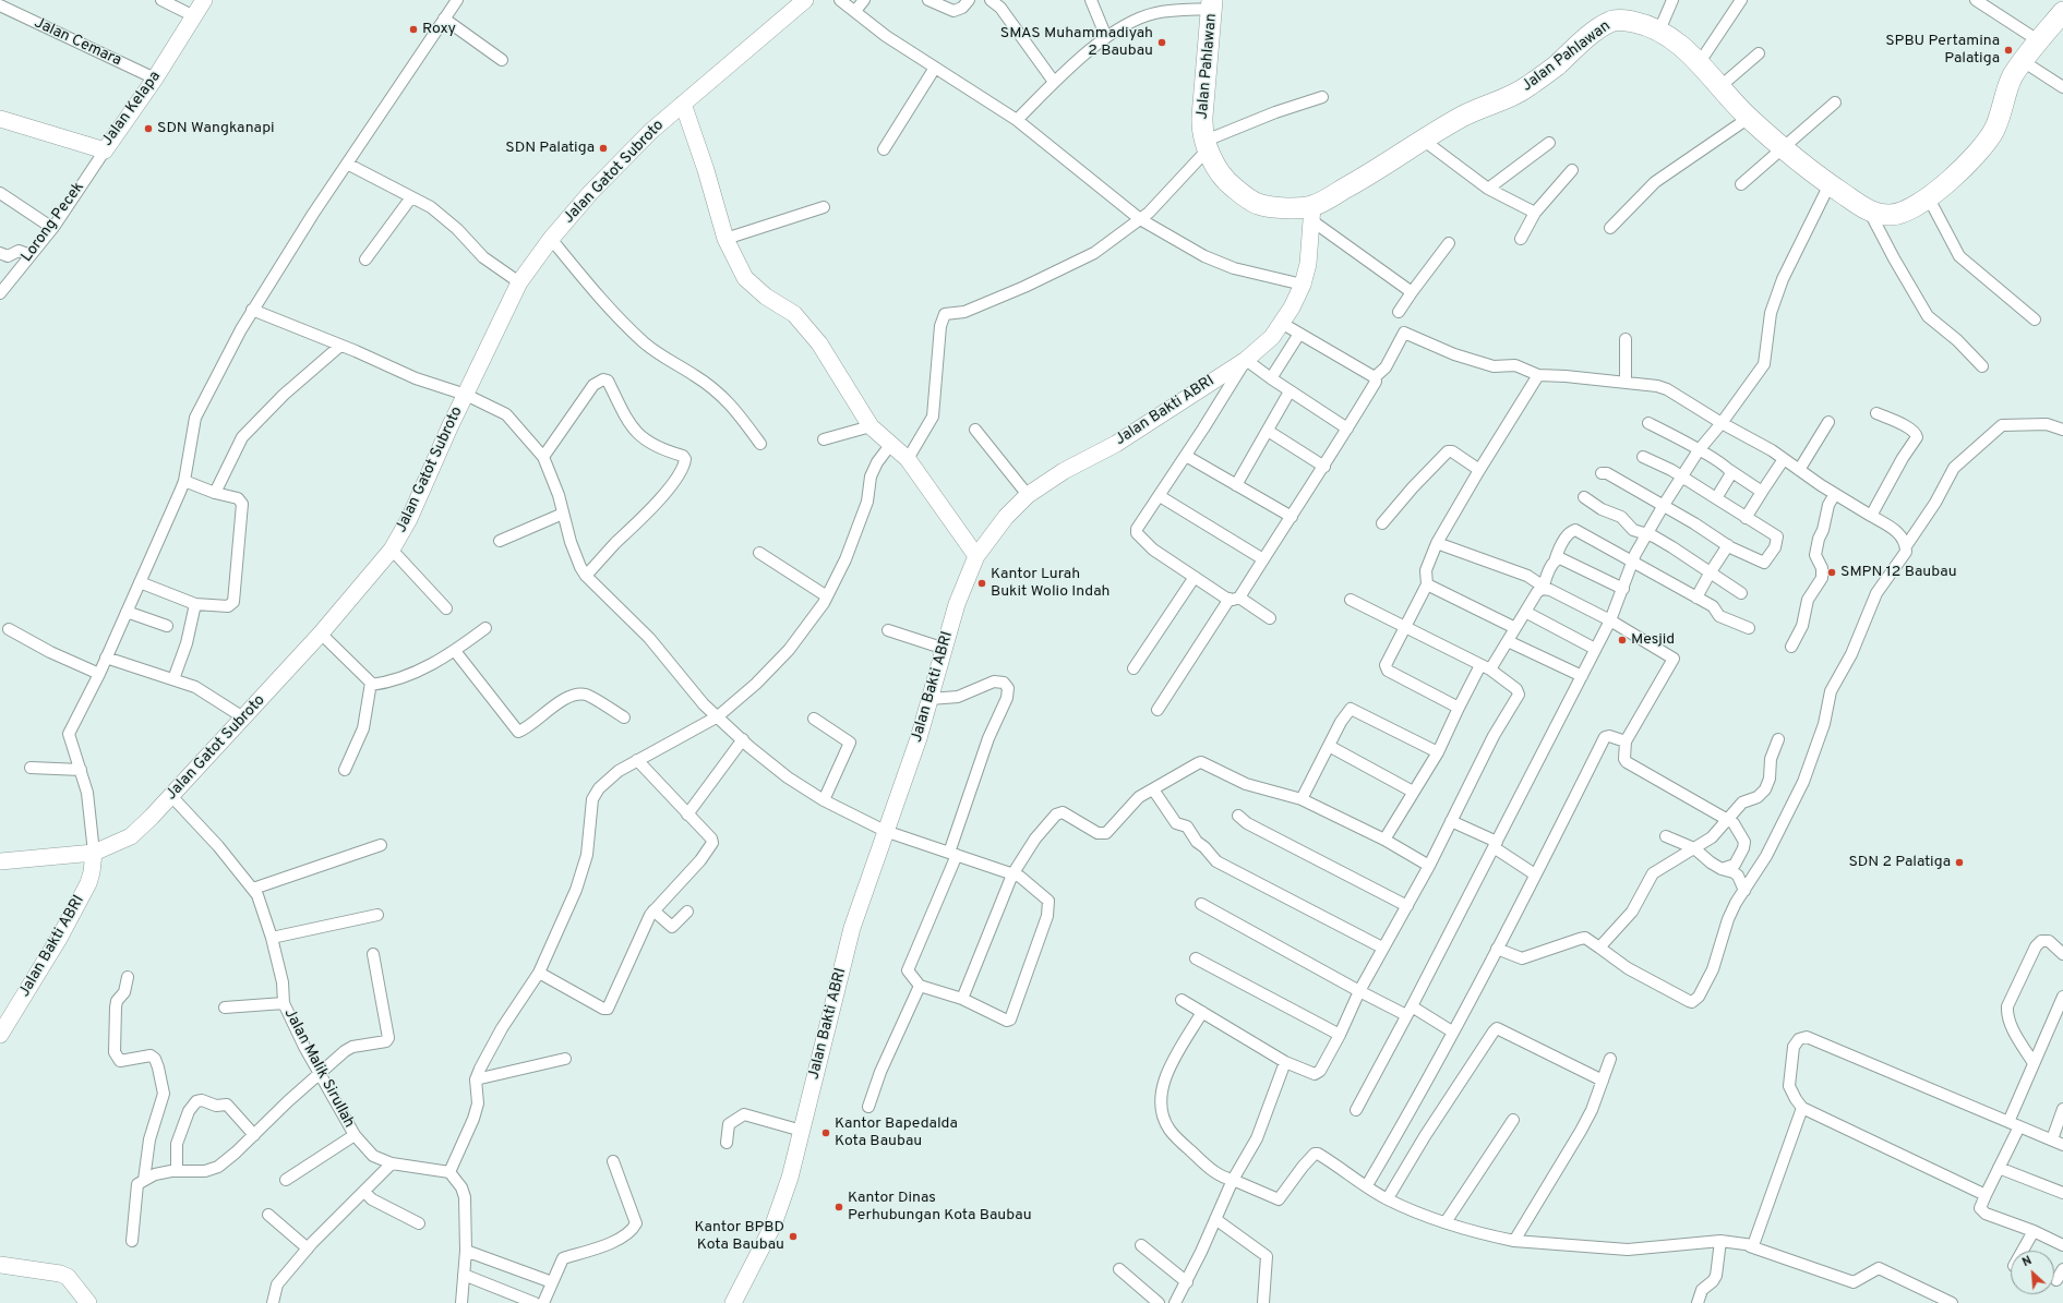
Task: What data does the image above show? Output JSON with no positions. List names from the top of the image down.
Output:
{
  "streets": {
    "highway": ["Jalan Pahlawan"],
    "street": [
      "Jalan Cemara",
      "Jalan Kelapa",
      "Jalan Gatot Subroto",
      "Lorong Pecek",
      "Jalan Bakti ABRI",
      "Jalan Malik Sirullah"
    ]
  },
  "crossings": [
    ["Jalan Cemara", "Jalan Kelapa"],
    ["Jalan Pahlawan", "Jalan Bakti ABRI"],
    ["Jalan Kelapa", "Lorong Pecek"],
    ["Jalan Gatot Subroto", "Jalan Bakti ABRI"],
    ["Jalan Gatot Subroto", "Jalan Malik Sirullah"]
  ],
  "places": [
    "Roxy",
    "SMAS Muhammadiyah 2 Baubau",
    "SPBU Pertamina Palatiga",
    "SDN Wangkanapi",
    "SDN Palatiga",
    "SMPN 12 Baubau",
    "Kantor Lurah Bukit Wolio Indah",
    "Mesjid",
    "SDN 2 Palatiga",
    "Kantor Bapedalda Kota Baubau",
    "Kantor Dinas Perhubungan Kota Baubau",
    "Kantor BPBD Kota Baubau"
  ],
  "north": "top left"
}
